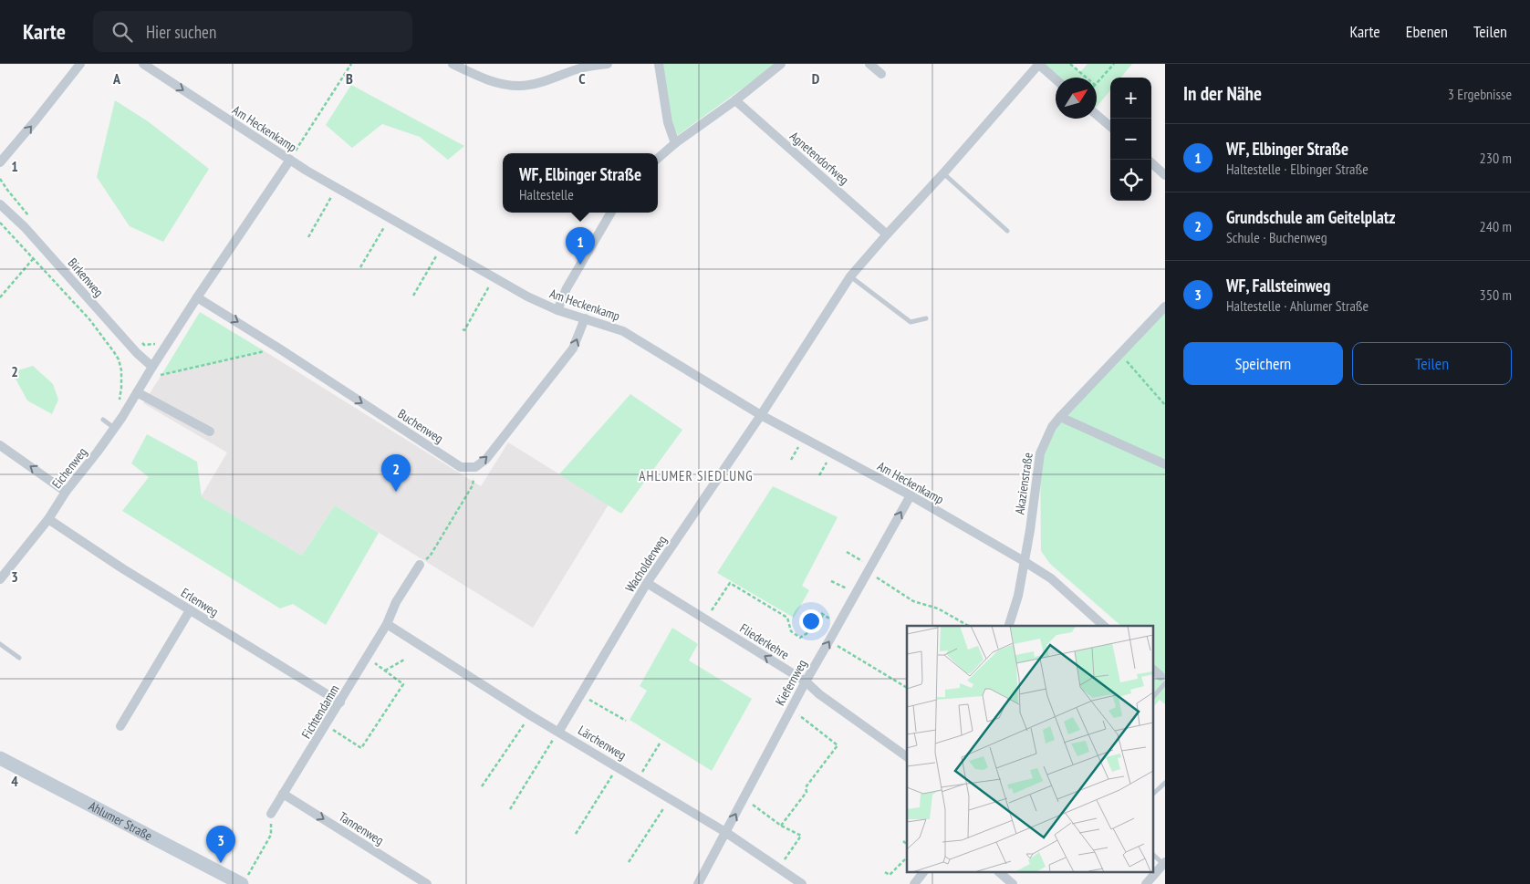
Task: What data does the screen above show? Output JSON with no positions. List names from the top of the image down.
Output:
{
  "streets": {
    "main road": ["Ahlumer Straße"],
    "street": [
      "Am Heckenkamp",
      "Agnetendorfweg",
      "Birkenweg",
      "Buchenweg",
      "Eichenweg",
      "Akazienstraße",
      "Wacholderweg",
      "Erlenweg",
      "Fliederkehre",
      "Kiefernweg",
      "Fichtendamm",
      "Lärchenweg",
      "Tannenweg"
    ]
  },
  "crossings": [
    ["Am Heckenkamp", "Eichenweg"],
    ["Am Heckenkamp", "Akazienstraße"],
    ["Am Heckenkamp", "Wacholderweg"],
    ["Am Heckenkamp", "Kiefernweg"],
    ["Agnetendorfweg", "Wacholderweg"],
    ["Birkenweg", "Eichenweg"],
    ["Buchenweg", "Eichenweg"],
    ["Eichenweg", "Erlenweg"],
    ["Wacholderweg", "Fliederkehre"],
    ["Wacholderweg", "Lärchenweg"],
    ["Erlenweg", "Fichtendamm"],
    ["Fliederkehre", "Kiefernweg"],
    ["Kiefernweg", "Lärchenweg"],
    ["Fichtendamm", "Lärchenweg"],
    ["Fichtendamm", "Tannenweg"]
  ],
  "one_way": [
    "Buchenweg",
    "Fliederkehre",
    "Kiefernweg",
    "Tannenweg"
  ],
  "districts": ["AHLUMER SIEDLUNG"],
  "north": "top right",
  "page": {
    "header": "Karte",
    "search": "Hier suchen",
    "nav": ["Karte", "Ebenen", "Teilen"],
    "heading": ["In der Nähe", "3 Ergebnisse"],
    "map_buttons": ["+", "−"],
    "list": [
      {
        "mark": "1",
        "name": "WF, Elbinger Straße",
        "note": "Haltestelle · Elbinger Straße",
        "value": "230 m"
      },
      {
        "mark": "2",
        "name": "Grundschule am Geitelplatz",
        "note": "Schule · Buchenweg",
        "value": "240 m"
      },
      {
        "mark": "3",
        "name": "WF, Fallsteinweg",
        "note": "Haltestelle · Ahlumer Straße",
        "value": "350 m"
      }
    ],
    "popup": ["WF, Elbinger Straße", "Haltestelle"],
    "pins": ["1", "2", "3"],
    "buttons": ["Speichern", "Teilen"]
  },
  "grid": {
    "columns": [
      "A",
      "B",
      "C",
      "D"
    ],
    "rows": [
      "1",
      "2",
      "3",
      "4"
    ]
  }
}
